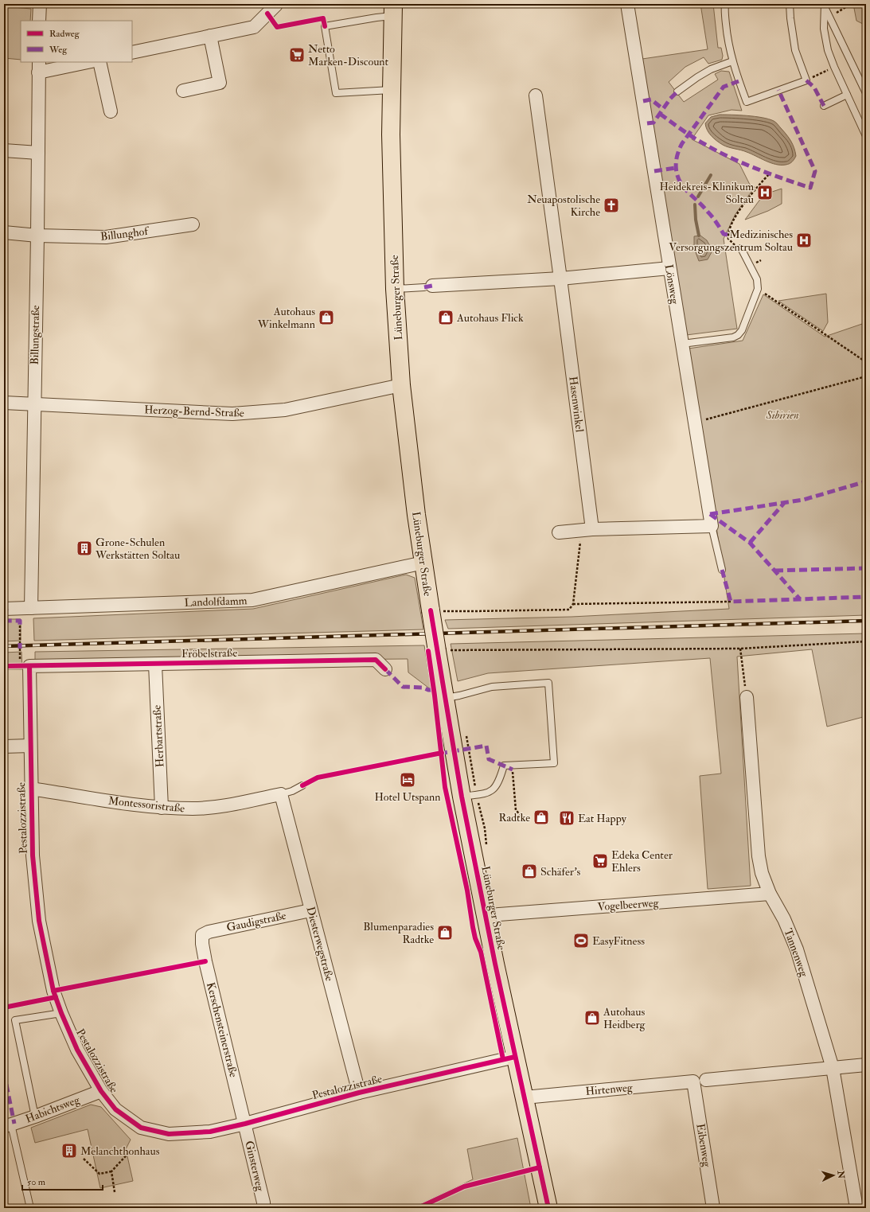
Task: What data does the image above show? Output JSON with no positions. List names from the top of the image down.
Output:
{
  "streets": {
    "main road": ["Lüneburger Straße"],
    "street": [
      "Billunghof",
      "Lönsweg",
      "Billungstraße",
      "Hasenwinkel",
      "Herzog-Bernd-Straße",
      "Landolfdamm",
      "Fröbelstraße",
      "Herbartstraße",
      "Montessoristraße",
      "Pestalozzistraße",
      "Vogelbeerweg",
      "Gaudigstraße",
      "Diesterwegstraße",
      "Tannenweg",
      "Kerschensteinerstraße",
      "Hirtenweg",
      "Habichtsweg",
      "Eibenweg",
      "Ginsterweg"
    ]
  },
  "crossings": [
    ["Billunghof", "Billungstraße"],
    ["Lüneburger Straße", "Herzog-Bernd-Straße"],
    ["Lüneburger Straße", "Landolfdamm"],
    ["Lüneburger Straße", "Pestalozzistraße"],
    ["Lüneburger Straße", "Vogelbeerweg"],
    ["Lüneburger Straße", "Hirtenweg"],
    ["Billungstraße", "Herzog-Bernd-Straße"],
    ["Billungstraße", "Landolfdamm"],
    ["Fröbelstraße", "Herbartstraße"],
    ["Fröbelstraße", "Pestalozzistraße"],
    ["Herbartstraße", "Montessoristraße"],
    ["Montessoristraße", "Pestalozzistraße"],
    ["Montessoristraße", "Diesterwegstraße"],
    ["Pestalozzistraße", "Diesterwegstraße"],
    ["Pestalozzistraße", "Kerschensteinerstraße"],
    ["Pestalozzistraße", "Habichtsweg"],
    ["Pestalozzistraße", "Ginsterweg"],
    ["Vogelbeerweg", "Tannenweg"],
    ["Gaudigstraße", "Diesterwegstraße"],
    ["Gaudigstraße", "Kerschensteinerstraße"],
    ["Kerschensteinerstraße", "Ginsterweg"],
    ["Hirtenweg", "Eibenweg"]
  ],
  "parks": ["Sibirien"],
  "places": {
    "supermarket": ["Netto Marken-Discount", "Edeka Center Ehlers"],
    "hospital": ["Heidekreis-Klinikum Soltau", "Medizinisches Versorgungszentrum Soltau"],
    "church": ["Neuapostolische Kirche"],
    "shop": [
      "Autohaus Winkelmann",
      "Autohaus Flick",
      "Radtke",
      "Schäfer's",
      "Blumenparadies Radtke",
      "Autohaus Heidberg"
    ],
    "building": ["Grone-Schulen Werkstätten Soltau", "Melanchthonhaus"],
    "hotel": ["Hotel Utspann"],
    "restaurant": ["Eat Happy"],
    "sports": ["EasyFitness"]
  },
  "legend": ["Radweg", "Weg"],
  "scale_bar": "50 m",
  "north": "right"
}
